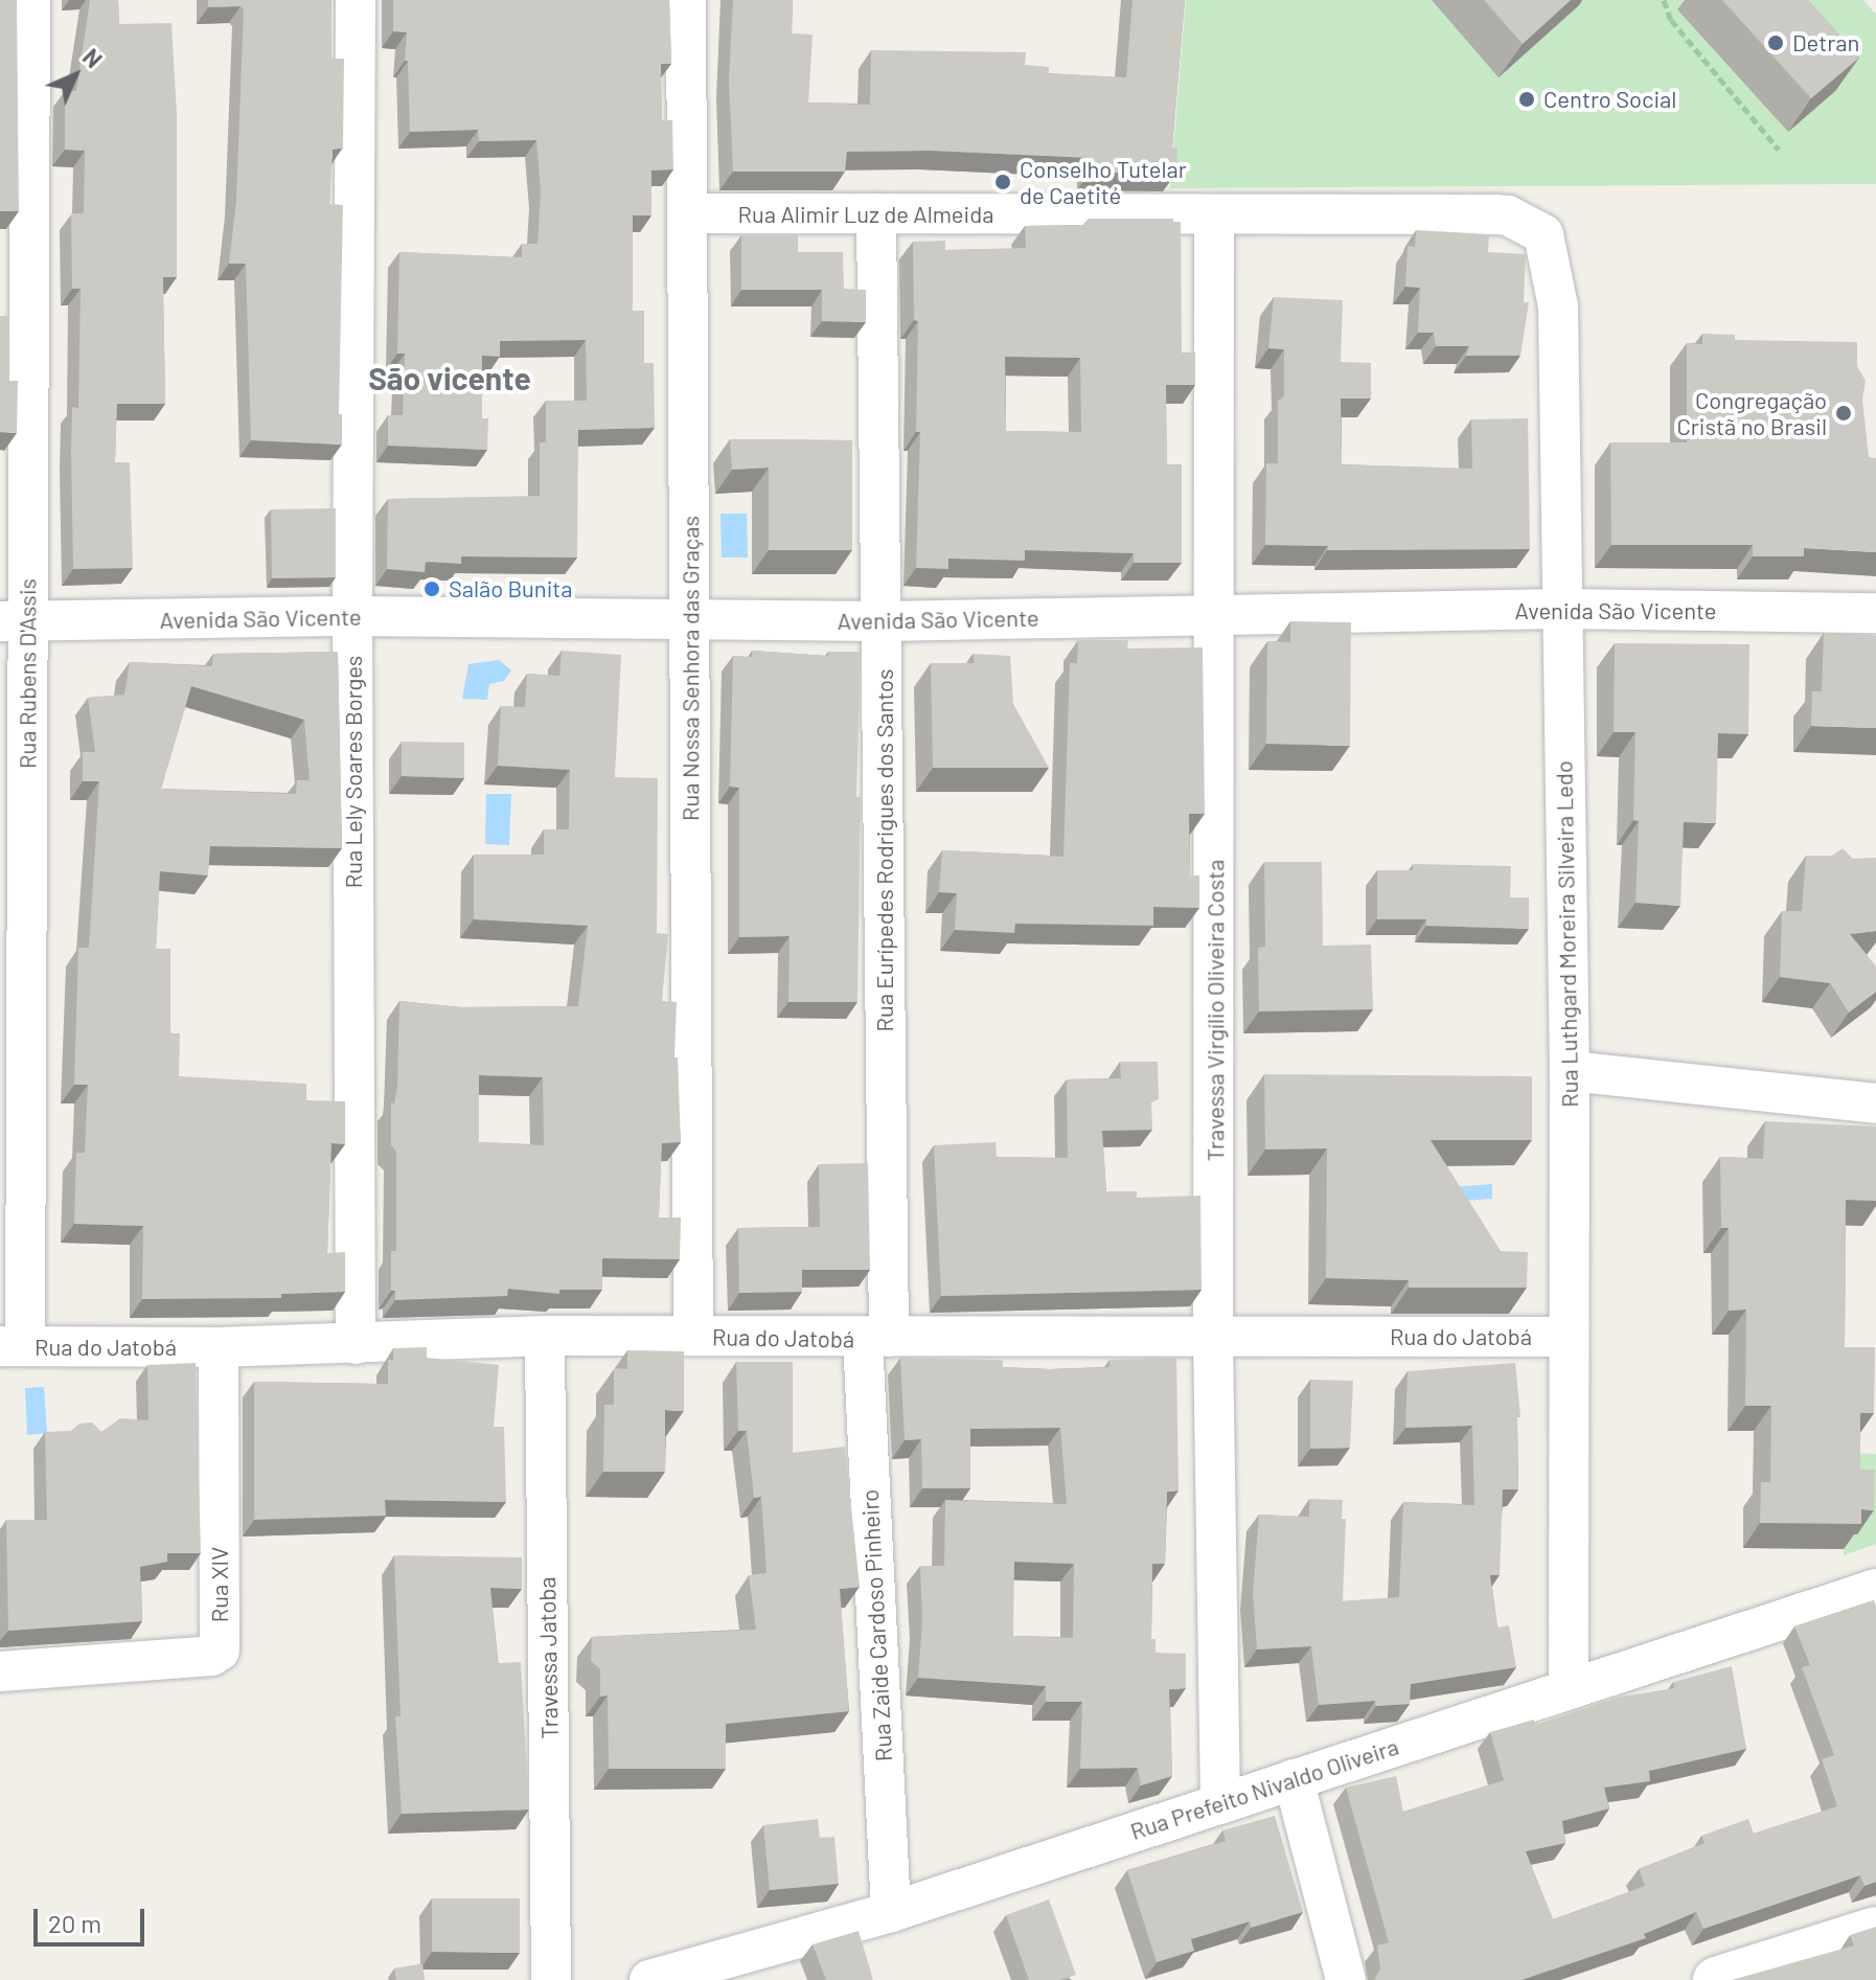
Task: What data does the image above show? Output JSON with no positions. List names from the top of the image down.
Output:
{
  "streets": {
    "street": [
      "Rua Alimir Luz de Almeida",
      "Avenida São Vicente",
      "Rua Nossa Senhora das Graças",
      "Rua Rubens D'Assis",
      "Rua Lely Soares Borges",
      "Rua Eurípedes Rodrigues dos Santos",
      "Rua Luthgard Moreira Silveira Ledo",
      "Travessa Virgílio Oliveira Costa",
      "Rua do Jatobá",
      "Rua XIV",
      "Rua Zaide Cardoso Pinheiro",
      "Travessa Jatoba",
      "Rua Prefeito Nivaldo Oliveira"
    ]
  },
  "crossings": [
    ["Rua Alimir Luz de Almeida", "Rua Nossa Senhora das Graças"],
    ["Rua Alimir Luz de Almeida", "Rua Eurípedes Rodrigues dos Santos"],
    ["Rua Alimir Luz de Almeida", "Rua Luthgard Moreira Silveira Ledo"],
    ["Rua Alimir Luz de Almeida", "Travessa Virgílio Oliveira Costa"],
    ["Avenida São Vicente", "Rua Nossa Senhora das Graças"],
    ["Avenida São Vicente", "Rua Rubens D'Assis"],
    ["Avenida São Vicente", "Rua Lely Soares Borges"],
    ["Avenida São Vicente", "Rua Eurípedes Rodrigues dos Santos"],
    ["Avenida São Vicente", "Rua Luthgard Moreira Silveira Ledo"],
    ["Avenida São Vicente", "Travessa Virgílio Oliveira Costa"],
    ["Rua Nossa Senhora das Graças", "Rua do Jatobá"],
    ["Rua Rubens D'Assis", "Rua do Jatobá"],
    ["Rua Lely Soares Borges", "Rua do Jatobá"],
    ["Rua Eurípedes Rodrigues dos Santos", "Rua do Jatobá"],
    ["Rua Eurípedes Rodrigues dos Santos", "Rua Zaide Cardoso Pinheiro"],
    ["Rua Luthgard Moreira Silveira Ledo", "Rua do Jatobá"],
    ["Rua Luthgard Moreira Silveira Ledo", "Rua Prefeito Nivaldo Oliveira"],
    ["Travessa Virgílio Oliveira Costa", "Rua do Jatobá"],
    ["Travessa Virgílio Oliveira Costa", "Rua Prefeito Nivaldo Oliveira"],
    ["Rua do Jatobá", "Rua XIV"],
    ["Rua do Jatobá", "Rua Zaide Cardoso Pinheiro"],
    ["Rua do Jatobá", "Travessa Jatoba"],
    ["Rua Zaide Cardoso Pinheiro", "Rua Prefeito Nivaldo Oliveira"]
  ],
  "districts": ["São vicente"],
  "places": [
    "Detran",
    "Centro Social",
    "Conselho Tutelar de Caetité",
    "Congregação Cristã no Brasil",
    "Salão Bunita"
  ],
  "scale_bar": "20 m",
  "north": "top right"
}
